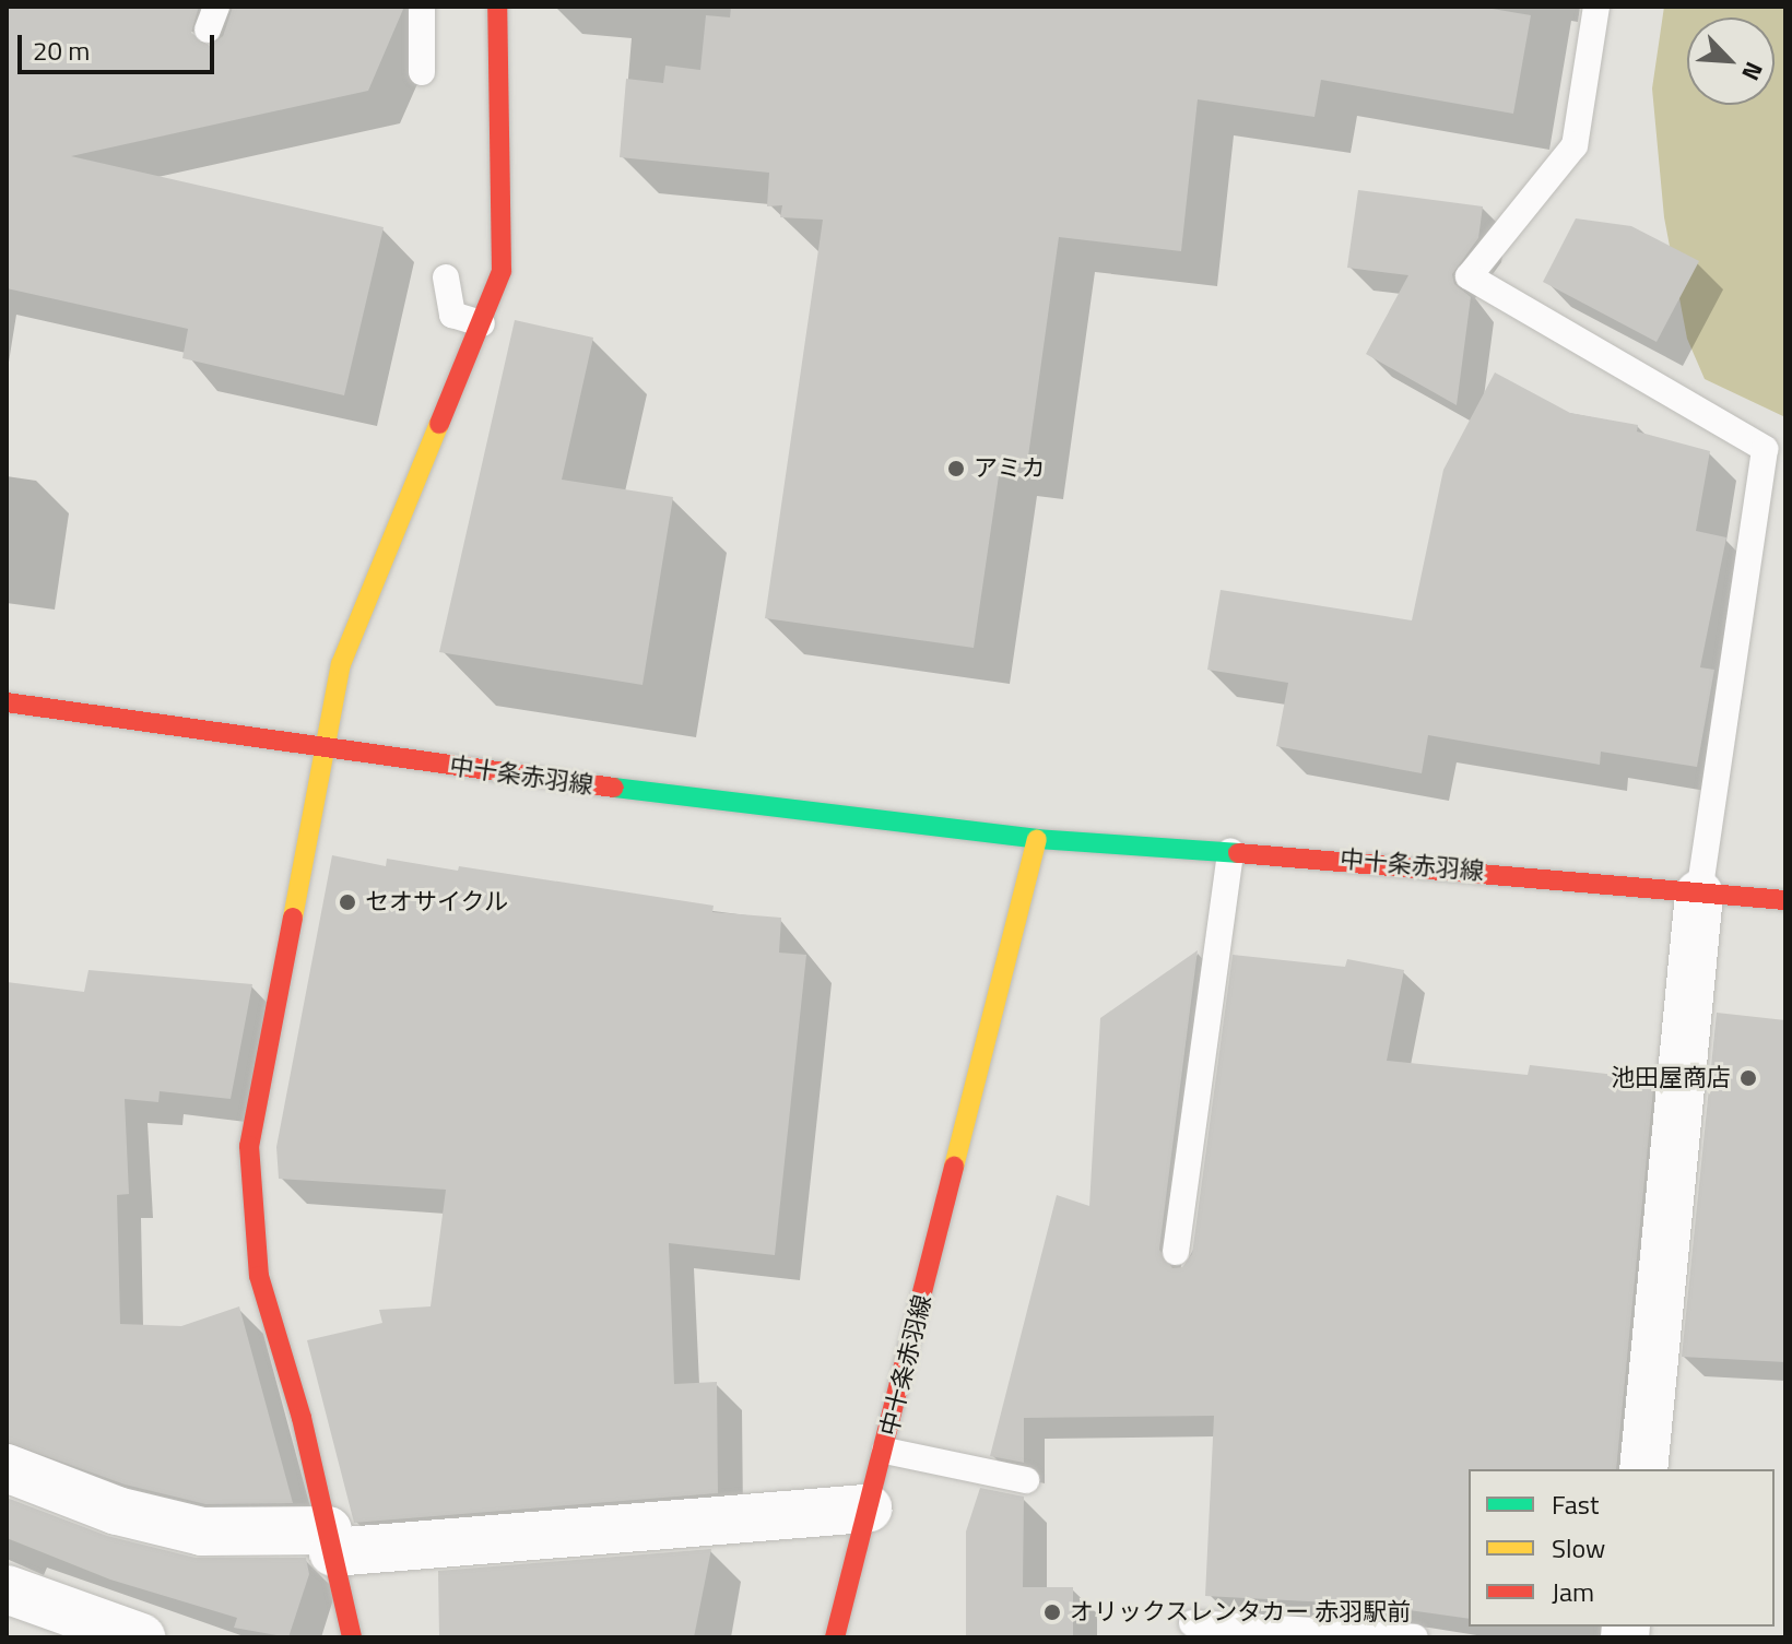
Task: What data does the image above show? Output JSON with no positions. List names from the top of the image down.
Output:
{
  "streets": {
    "main road": ["中十条赤羽線"]
  },
  "places": [
    "アミカ",
    "セオサイクル",
    "池田屋商店",
    "オリックスレンタカー 赤羽駅前"
  ],
  "legend": ["Fast", "Slow", "Jam"],
  "scale_bar": "20 m",
  "north": "bottom right"
}
